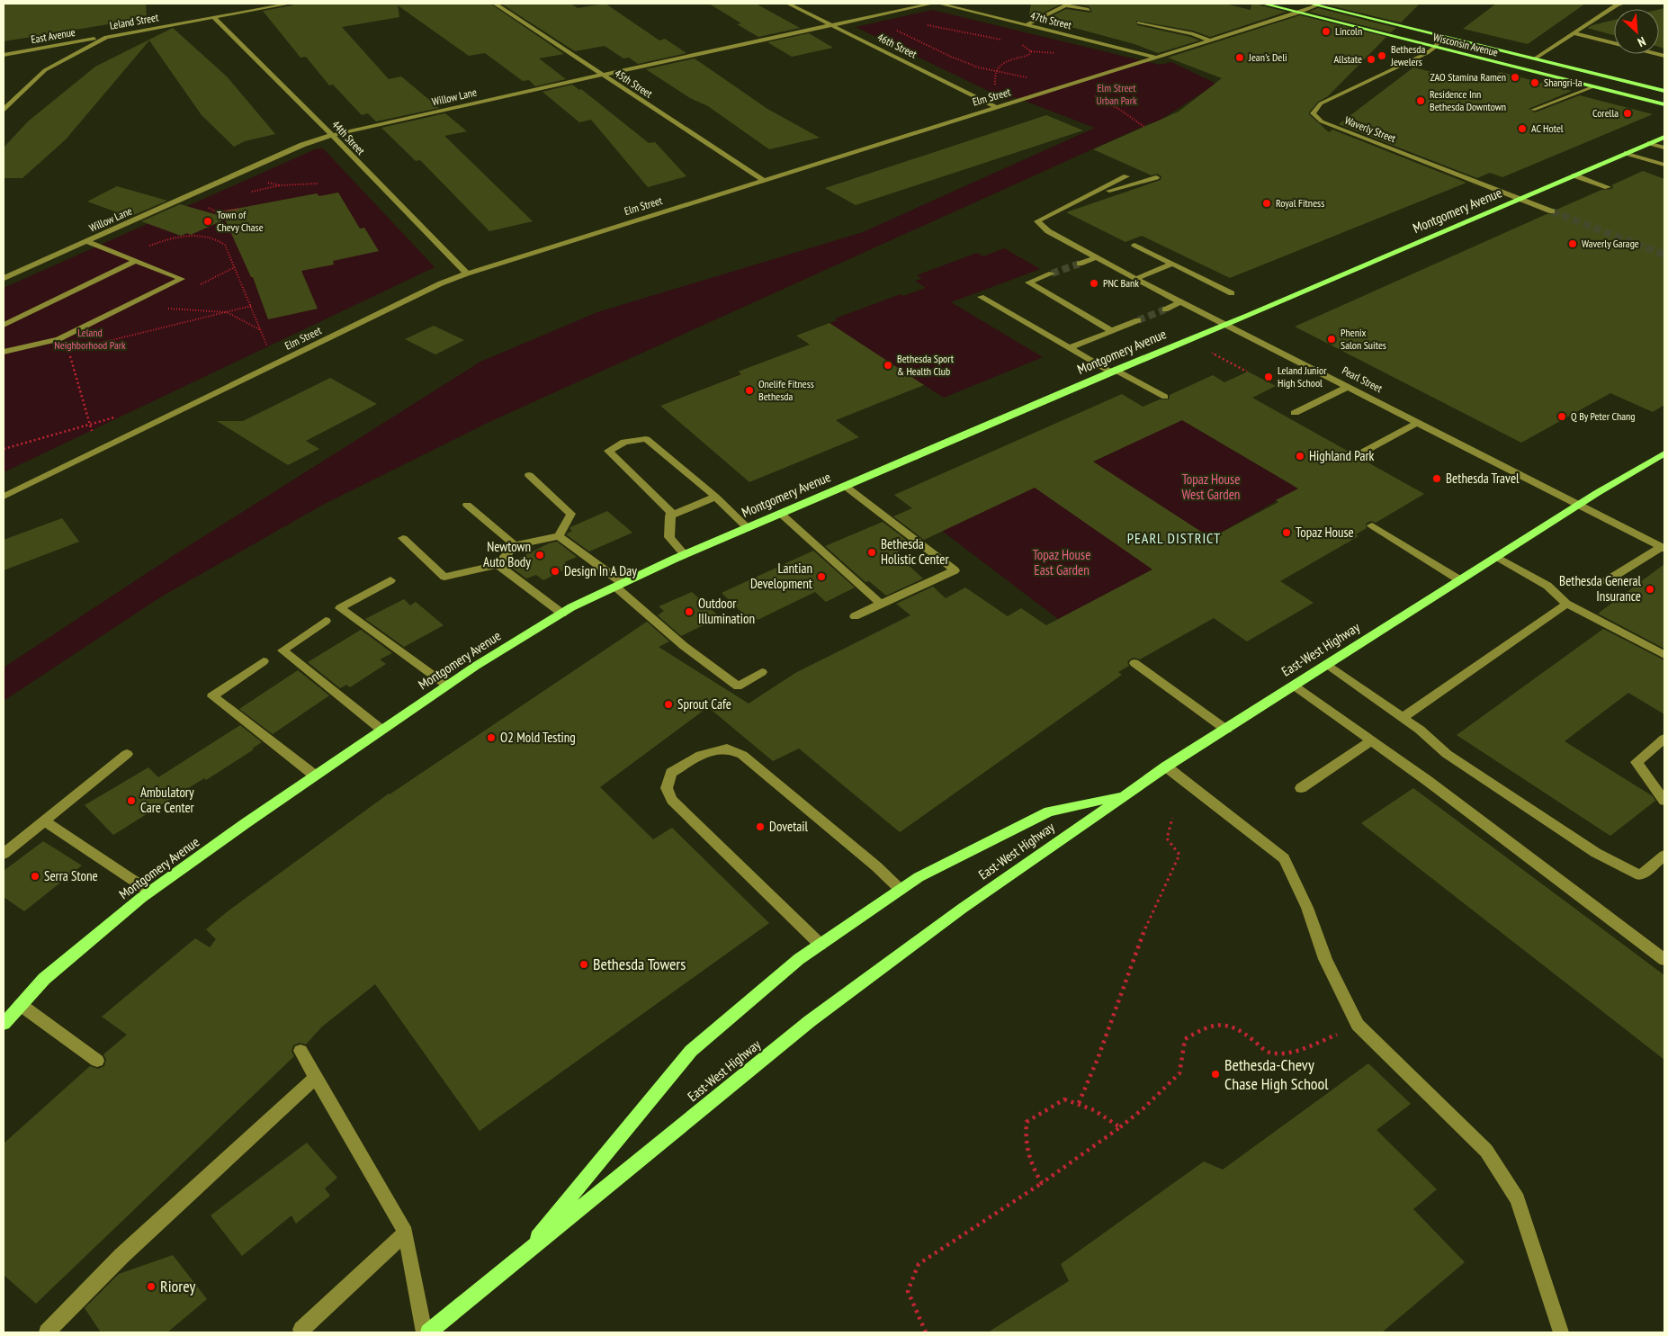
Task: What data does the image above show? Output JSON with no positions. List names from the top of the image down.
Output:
{
  "streets": {
    "main road": ["Wisconsin Avenue", "Montgomery Avenue", "East-West Highway"],
    "street": [
      "47th Street",
      "Leland Street",
      "East Avenue",
      "46th Street",
      "45th Street",
      "Willow Lane",
      "Elm Street",
      "Waverly Street",
      "44th Street",
      "Pearl Street"
    ]
  },
  "crossings": [
    ["47th Street", "Elm Street"],
    ["Leland Street", "East Avenue"],
    ["Leland Street", "44th Street"],
    ["Wisconsin Avenue", "Elm Street"],
    ["Wisconsin Avenue", "Waverly Street"],
    ["46th Street", "Willow Lane"],
    ["46th Street", "Elm Street"],
    ["45th Street", "Willow Lane"],
    ["45th Street", "Elm Street"],
    ["Willow Lane", "44th Street"],
    ["Elm Street", "44th Street"],
    ["Waverly Street", "Montgomery Avenue"],
    ["Montgomery Avenue", "Pearl Street"],
    ["Pearl Street", "East-West Highway"]
  ],
  "districts": ["PEARL DISTRICT"],
  "parks": [
    "Elm Street Urban Park",
    "Leland Neighborhood Park",
    "Topaz House West Garden",
    "Topaz House East Garden"
  ],
  "places": [
    "Lincoln",
    "Bethesda Jewelers",
    "Jean's Deli",
    "Allstate",
    "ZAO Stamina Ramen",
    "Shangri-la",
    "Residence Inn Bethesda Downtown",
    "Corella",
    "AC Hotel",
    "Royal Fitness",
    "Town of Chevy Chase",
    "Waverly Garage",
    "PNC Bank",
    "Phenix Salon Suites",
    "Bethesda Sport & Health Club",
    "Leland Junior High School",
    "Onelife Fitness Bethesda",
    "Q By Peter Chang",
    "Highland Park",
    "Bethesda Travel",
    "Topaz House",
    "Bethesda Holistic Center",
    "Newtown Auto Body",
    "Design In A Day",
    "Lantian Development",
    "Bethesda General Insurance",
    "Outdoor Illumination",
    "Sprout Cafe",
    "O2 Mold Testing",
    "Ambulatory Care Center",
    "Dovetail",
    "Serra Stone",
    "Bethesda Towers",
    "Bethesda-Chevy Chase High School",
    "Riorey"
  ],
  "north": "bottom right"
}
